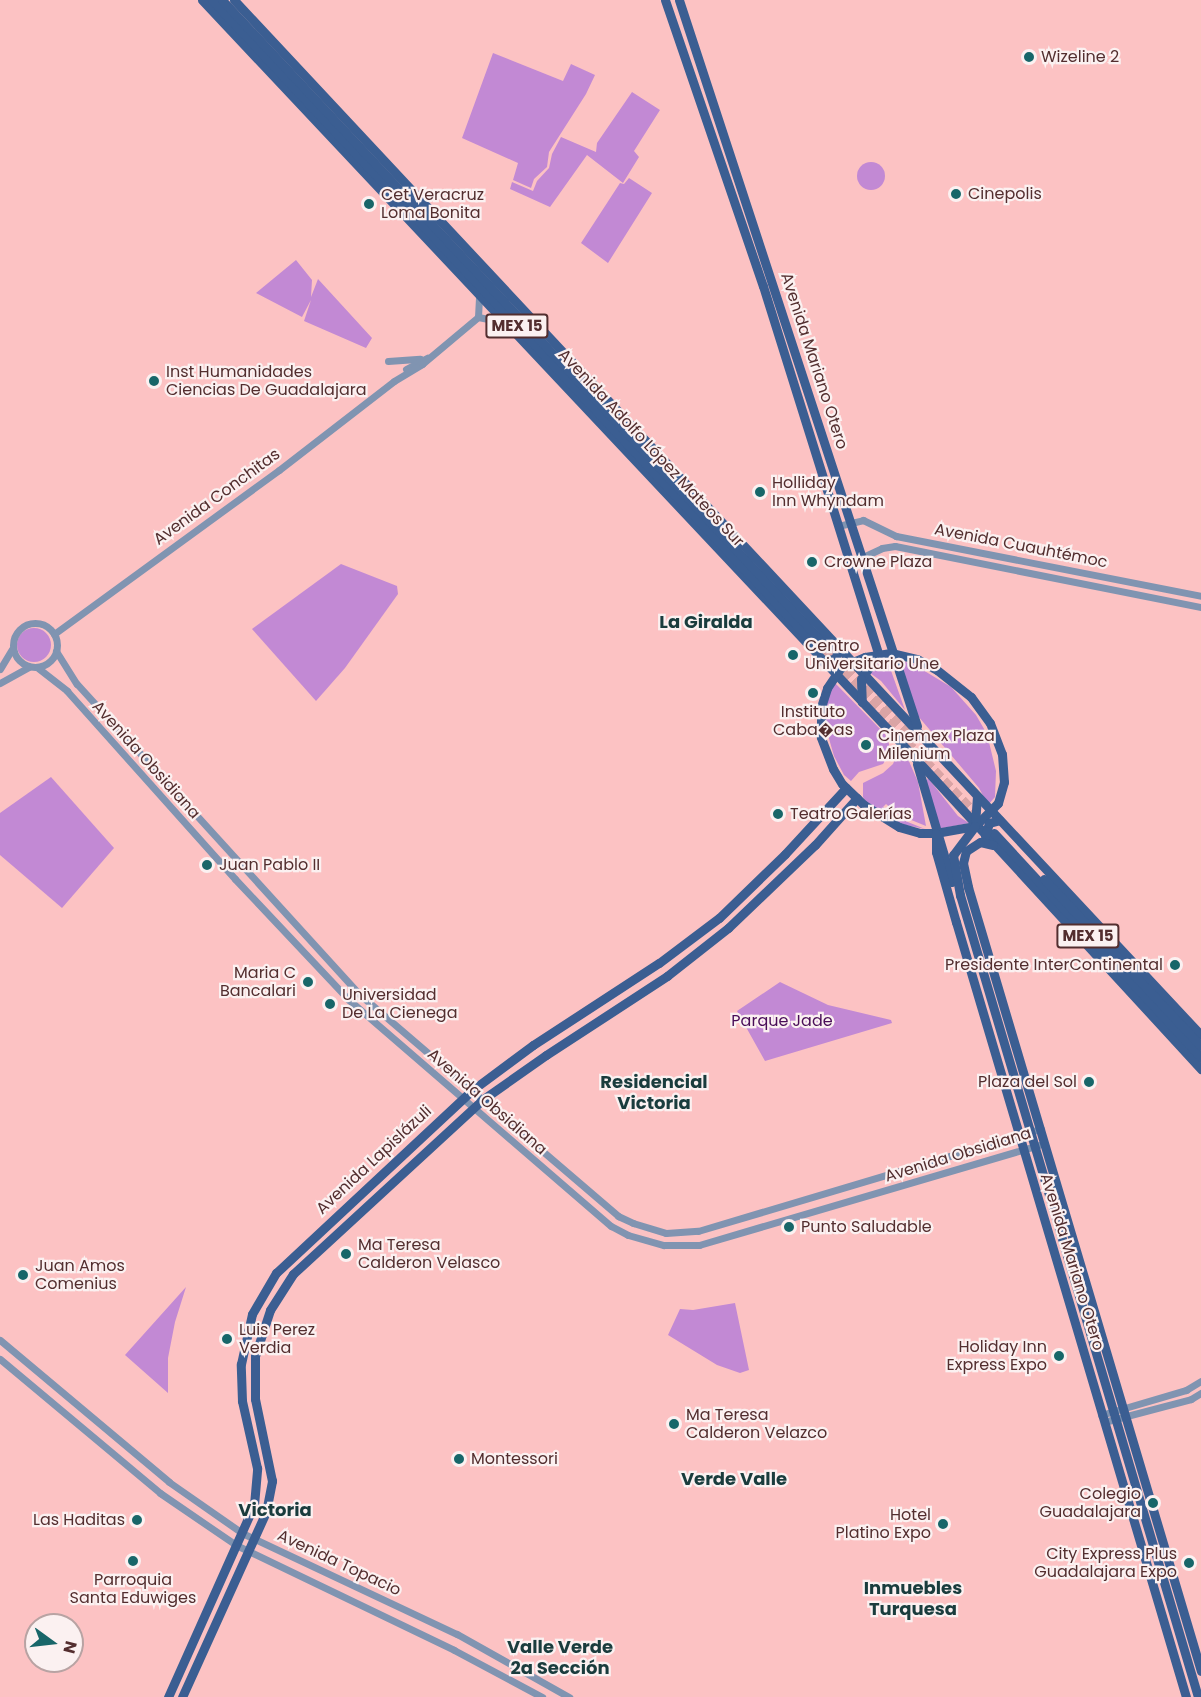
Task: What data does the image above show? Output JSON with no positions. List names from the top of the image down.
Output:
{
  "streets": {
    "main road": [
      "MEX 15",
      "Avenida Mariano Otero",
      "Avenida Adolfo López Mateos Sur",
      "Avenida Lapislázuli"
    ],
    "street": [
      "Avenida Conchitas",
      "Avenida Cuauhtémoc",
      "Avenida Obsidiana",
      "Avenida Topacio"
    ]
  },
  "crossings": [
    ["Avenida Mariano Otero", "Avenida Cuauhtémoc"],
    ["Avenida Mariano Otero", "Avenida Obsidiana"],
    ["Avenida Conchitas", "Avenida Obsidiana"],
    ["Avenida Obsidiana", "Avenida Lapislázuli"],
    ["Avenida Lapislázuli", "Avenida Topacio"]
  ],
  "districts": [
    "La Giralda",
    "Residencial Victoria",
    "Verde Valle",
    "Victoria",
    "Inmuebles Turquesa",
    "Valle Verde 2a Sección"
  ],
  "parks": ["Parque Jade"],
  "places": [
    "Wizeline 2",
    "Cinepolis",
    "Cet Veracruz Loma Bonita",
    "Inst Humanidades Ciencias De Guadalajara",
    "Holliday Inn Whyndam",
    "Crowne Plaza",
    "Centro Universitario Une",
    "Instituto Caba�as",
    "Cinemex Plaza Milenium",
    "Teatro Galerías",
    "Juan Pablo II",
    "Presidente InterContinental",
    "Maria C Bancalari",
    "Universidad De La Cienega",
    "Plaza del Sol",
    "Punto Saludable",
    "Ma Teresa Calderon Velasco",
    "Juan Amos Comenius",
    "Luis Perez Verdia",
    "Holiday Inn Express Expo",
    "Ma Teresa Calderon Velazco",
    "Montessori",
    "Colegio Guadalajara",
    "Las Haditas",
    "Hotel Platino Expo",
    "Parroquia Santa Eduwiges",
    "City Express Plus Guadalajara Expo"
  ],
  "north": "right"
}
